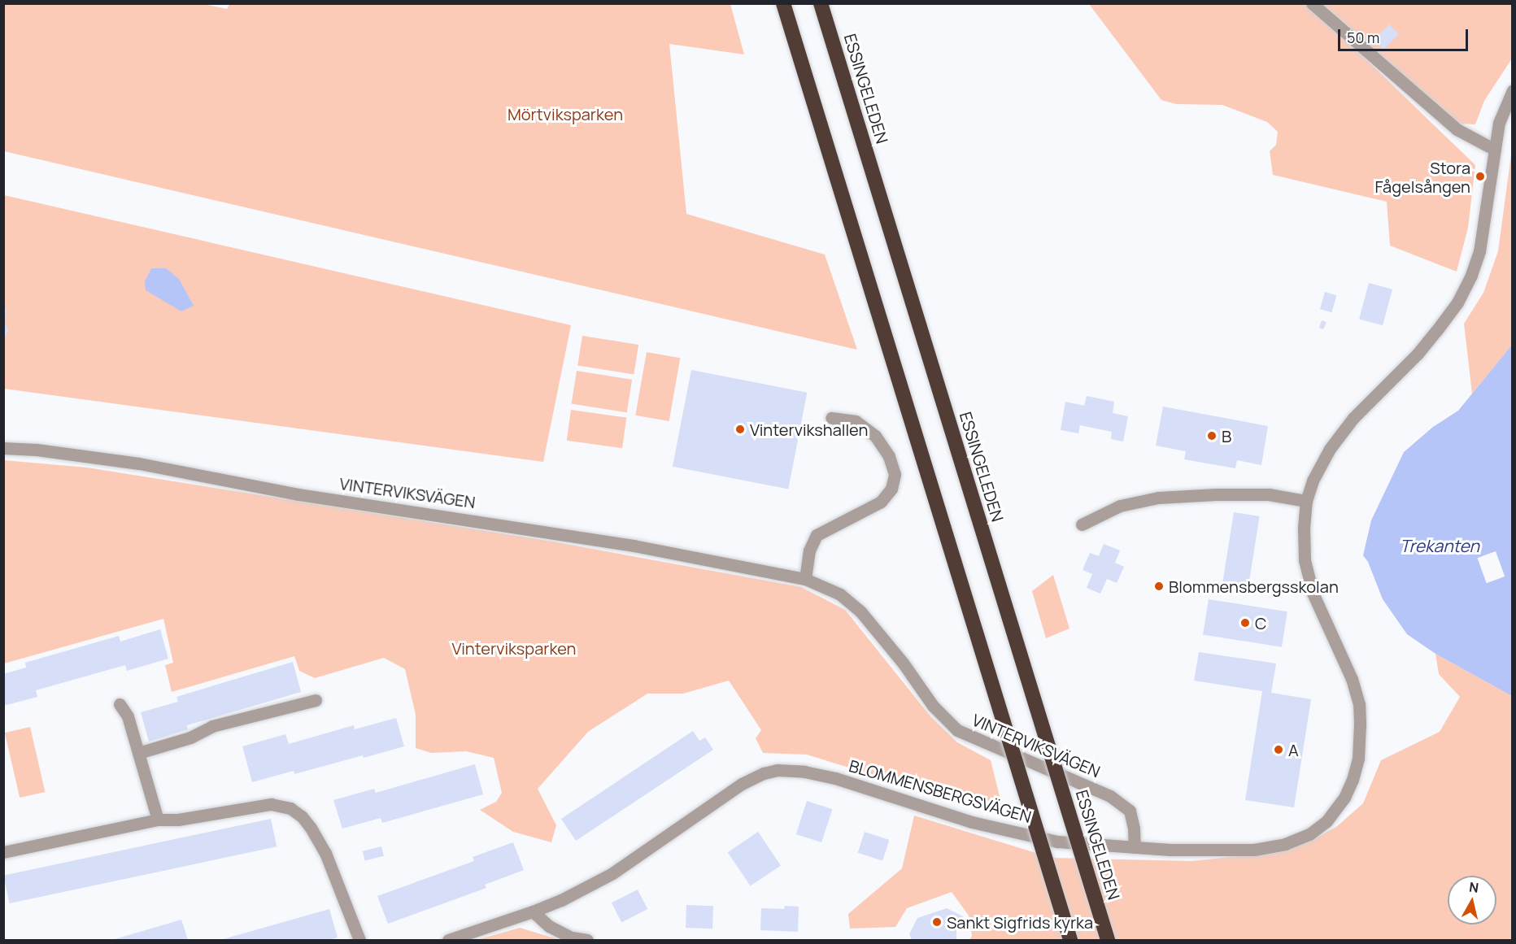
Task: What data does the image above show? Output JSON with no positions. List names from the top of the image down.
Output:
{
  "streets": {
    "highway": ["ESSINGELEDEN"],
    "street": ["VINTERVIKSVÄGEN", "BLOMMENSBERGSVÄGEN"]
  },
  "crossings": [
    ["VINTERVIKSVÄGEN", "BLOMMENSBERGSVÄGEN"]
  ],
  "water": ["Trekanten"],
  "parks": ["Mörtviksparken", "Vinterviksparken"],
  "places": [
    "Stora Fågelsången",
    "Vintervikshallen",
    "B",
    "Blommensbergsskolan",
    "C",
    "A",
    "Sankt Sigfrids kyrka"
  ],
  "scale_bar": "50 m",
  "north": "top"
}
